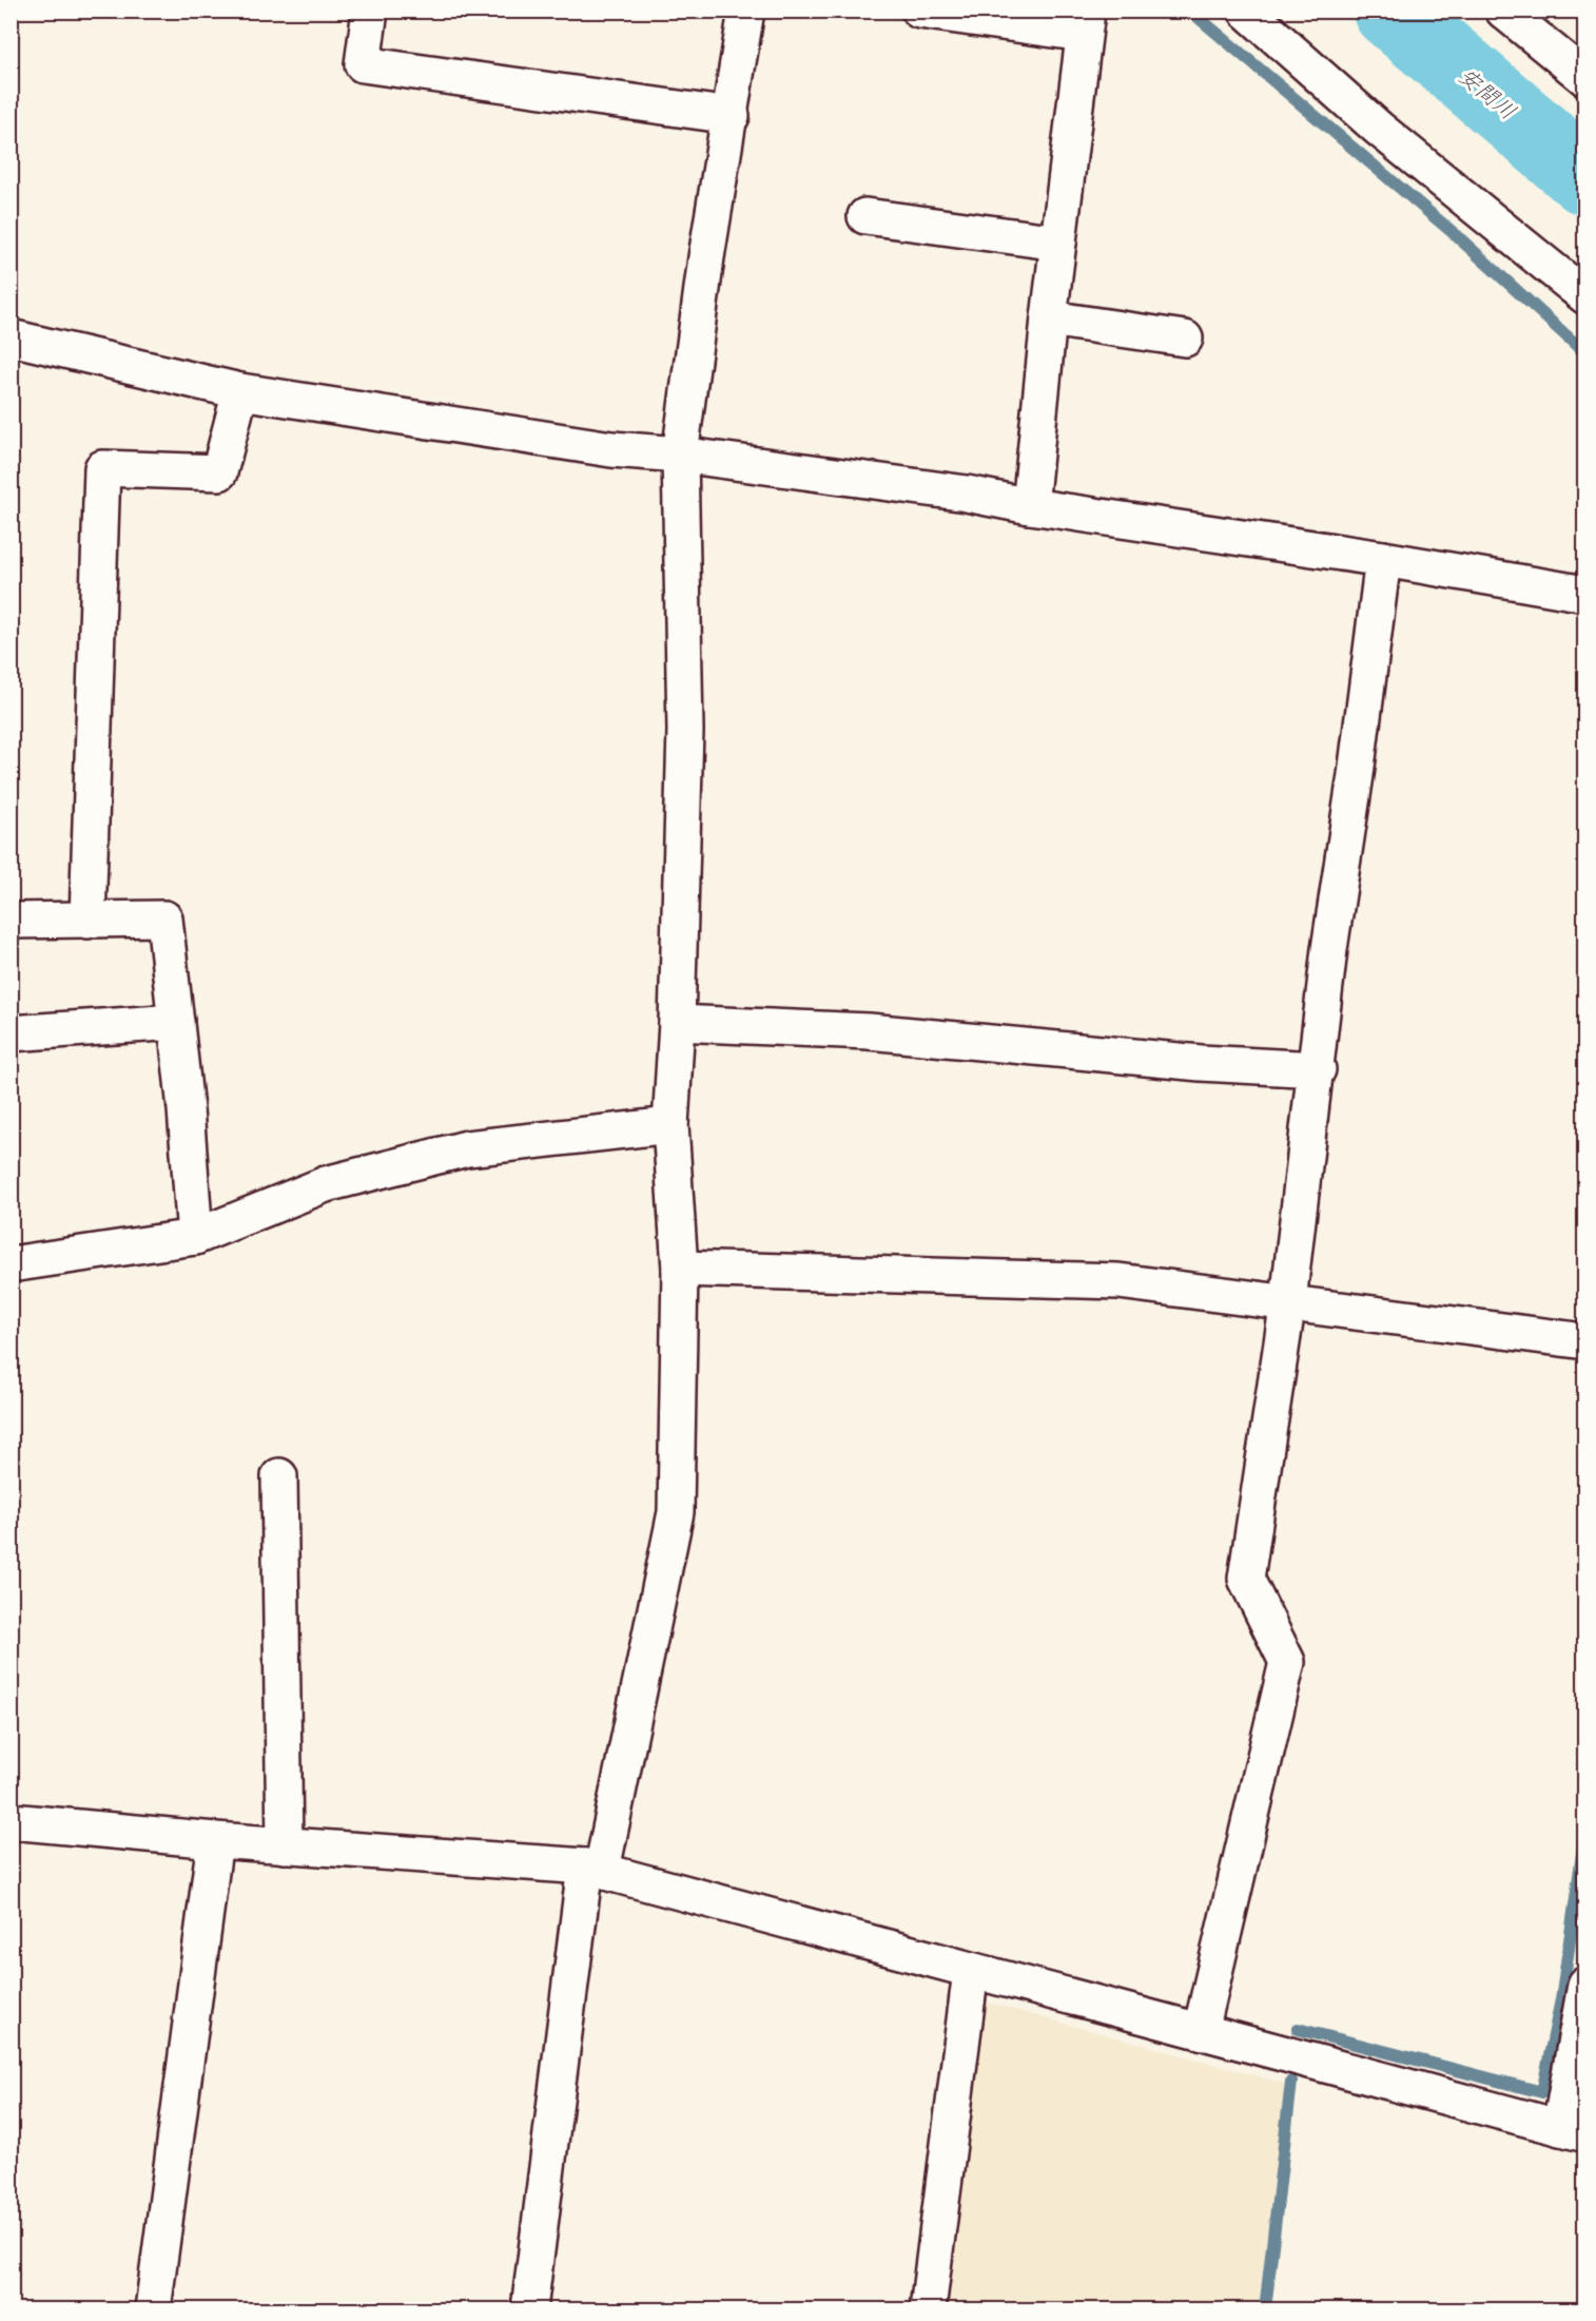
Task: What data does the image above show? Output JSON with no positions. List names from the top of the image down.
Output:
{
  "water": ["安間川"]
}
